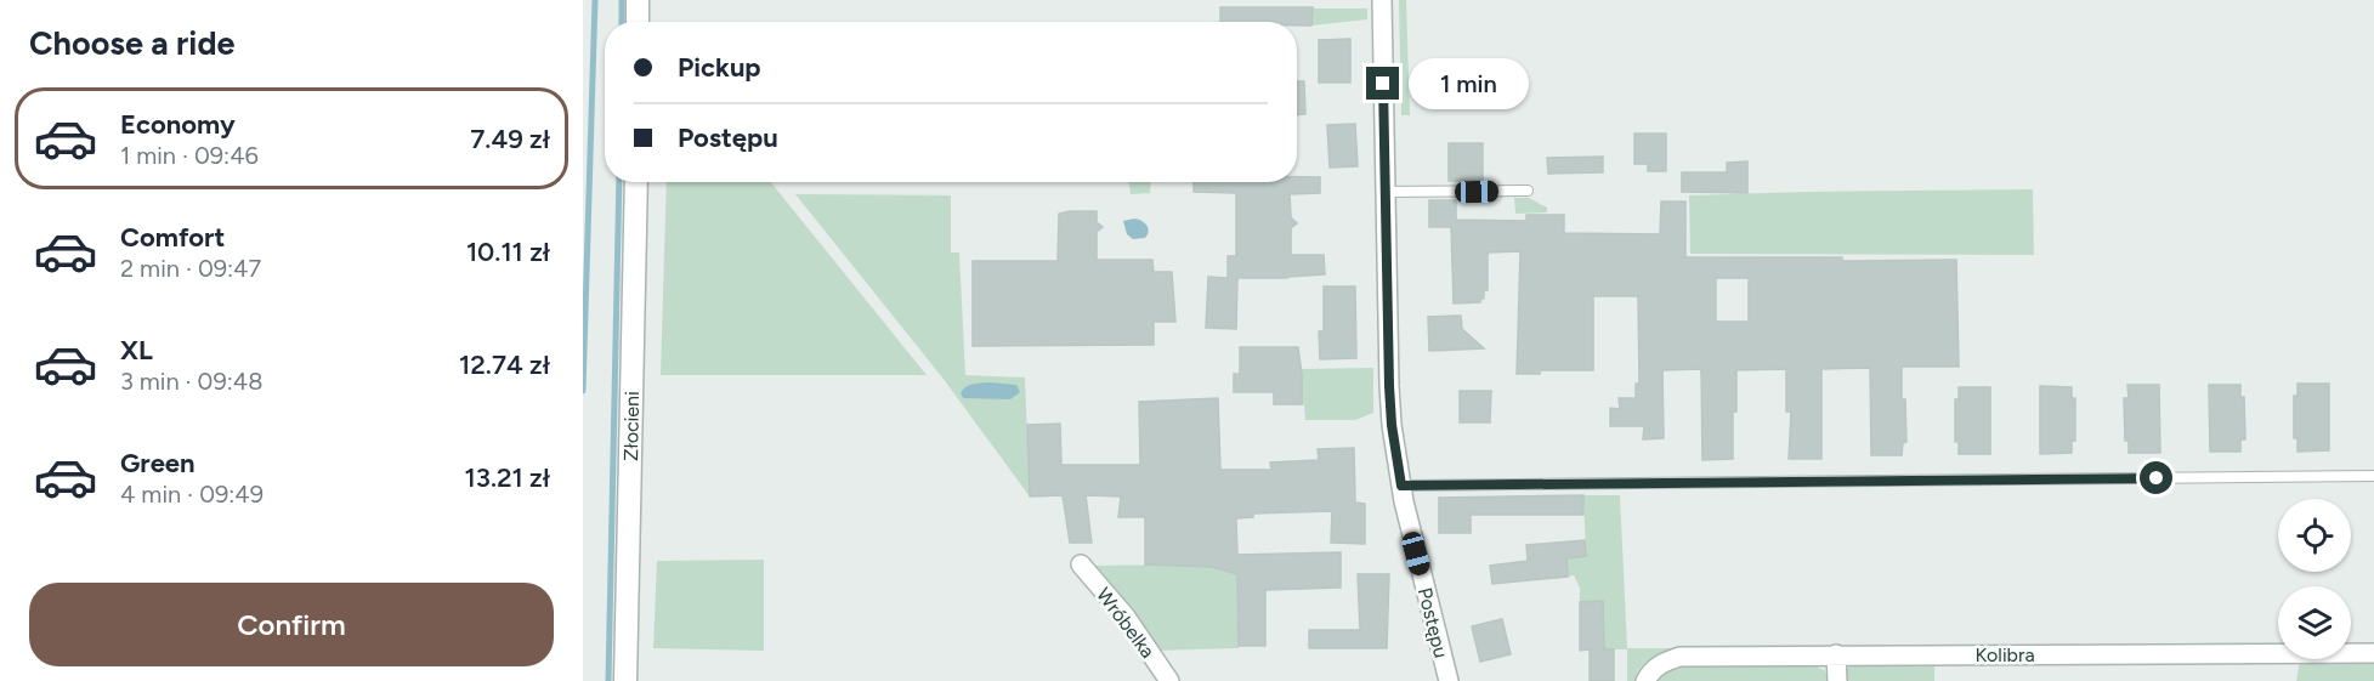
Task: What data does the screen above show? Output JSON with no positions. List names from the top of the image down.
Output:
{
  "streets": {
    "street": [
      "Złocieni",
      "Wróbelka",
      "Postępu",
      "Kolibra"
    ]
  },
  "page": {
    "heading": "Choose a ride",
    "banner": ["Pickup", "Postępu"],
    "bubble": "1 min",
    "list": [
      {
        "name": "Economy",
        "note": "1 min · 09:46",
        "value": "7.49 zł"
      },
      {
        "name": "Comfort",
        "note": "2 min · 09:47",
        "value": "10.11 zł"
      },
      {
        "name": "XL",
        "note": "3 min · 09:48",
        "value": "12.74 zł"
      },
      {
        "name": "Green",
        "note": "4 min · 09:49",
        "value": "13.21 zł"
      }
    ],
    "buttons": "Confirm"
  }
}
